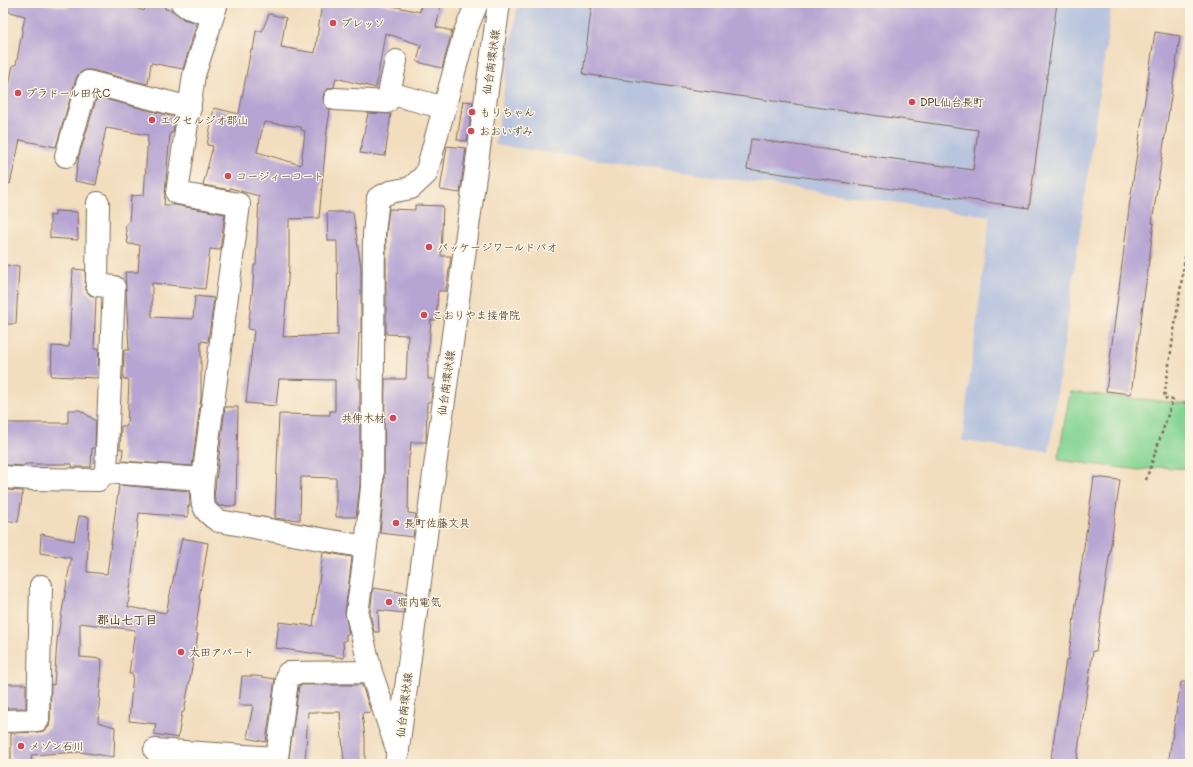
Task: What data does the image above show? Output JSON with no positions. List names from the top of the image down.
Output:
{
  "streets": {
    "street": ["仙台南環状線"]
  },
  "districts": ["郡山七丁目"],
  "places": [
    "プレッソ",
    "プラドール田代C",
    "DPL仙台長町",
    "もりちゃん",
    "エクセルジオ郡山",
    "おおいずみ",
    "コージィーコート",
    "パッケージワールドパオ",
    "こおりやま接骨院",
    "共伸木材",
    "長町佐藤文具",
    "堀内電気",
    "太田アパート",
    "メゾン石川"
  ]
}
